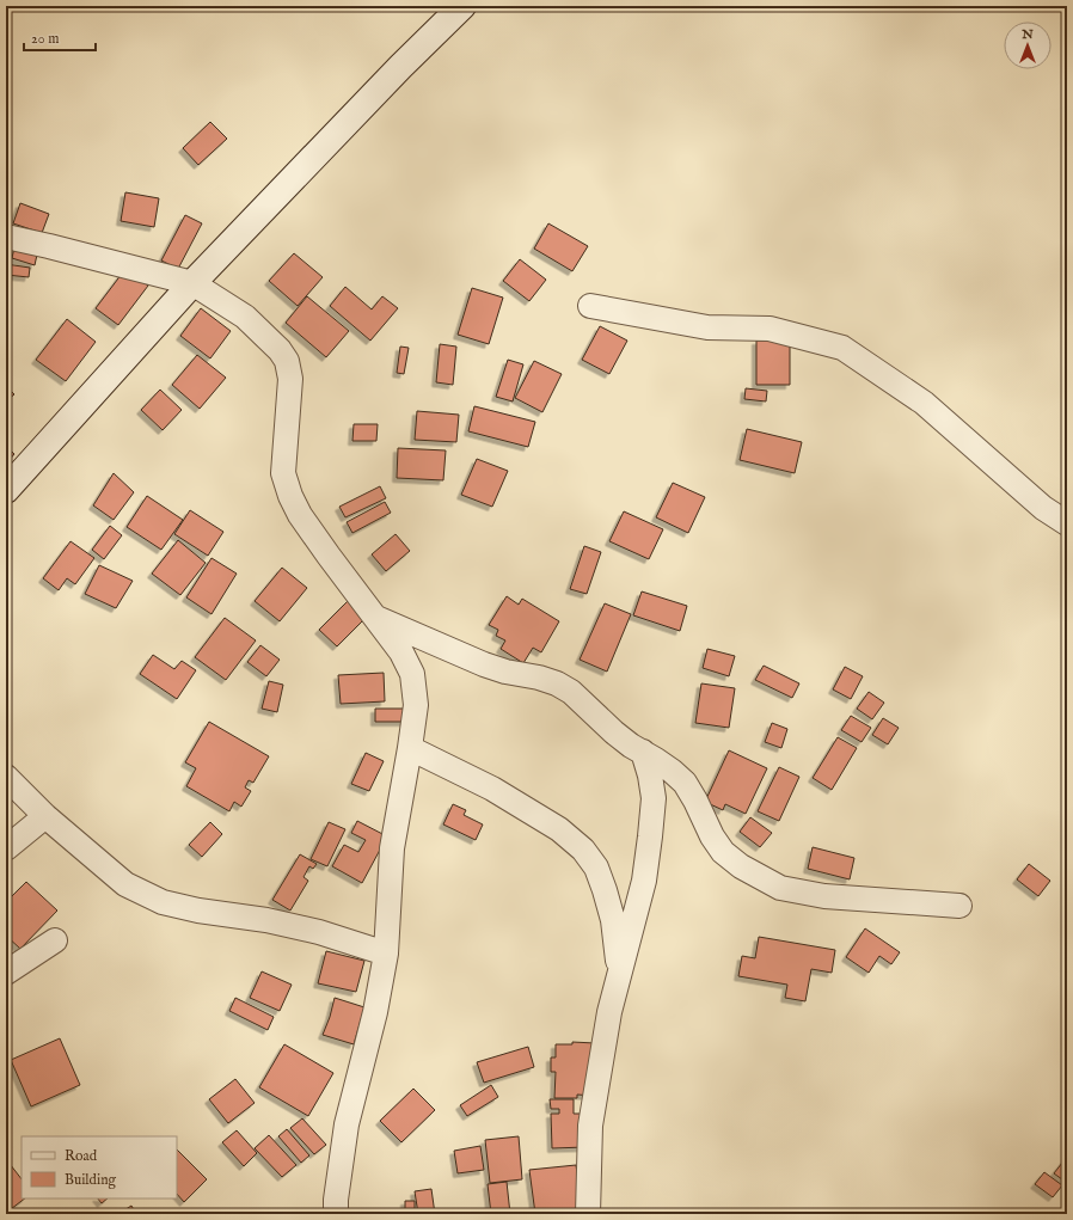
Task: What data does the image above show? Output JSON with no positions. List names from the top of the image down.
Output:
{
  "legend": ["Road", "Building"],
  "scale_bar": "20 m",
  "north": "top"
}
